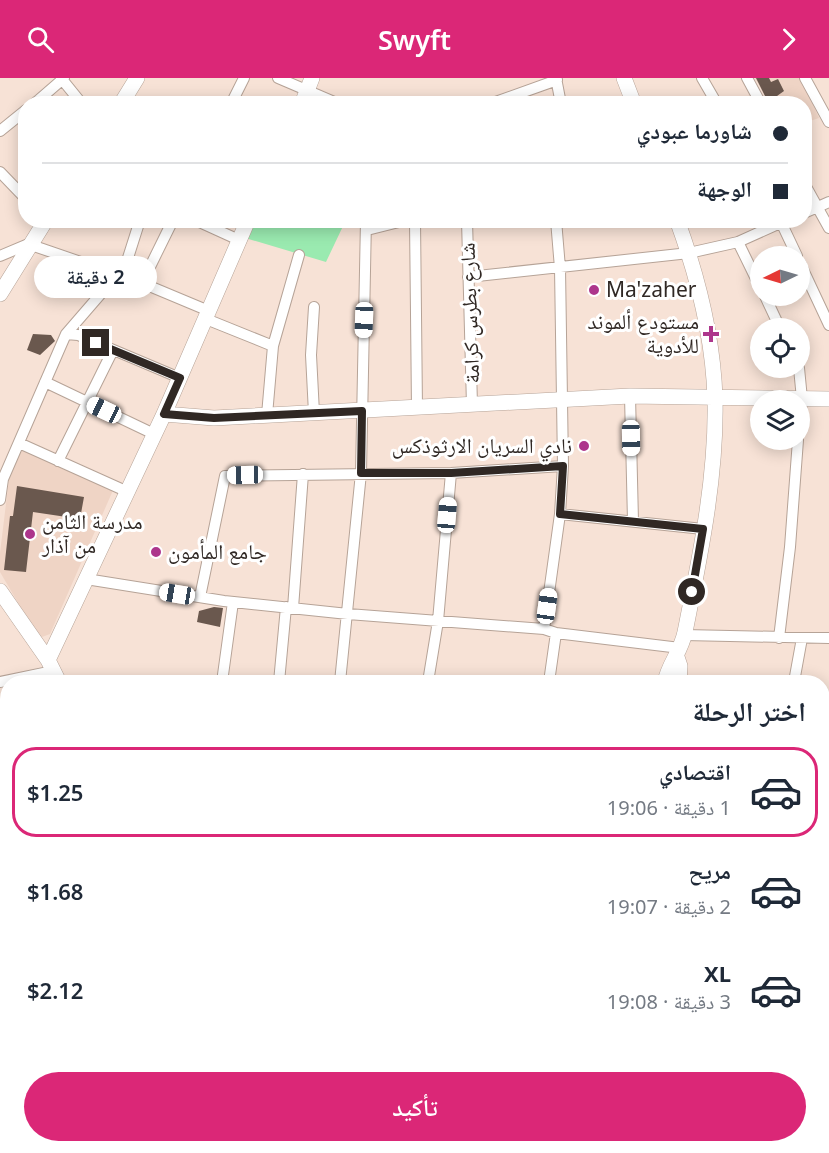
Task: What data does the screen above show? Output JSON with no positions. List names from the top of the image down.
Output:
{
  "streets": {
    "street": ["شارع بطرس كرامة"]
  },
  "places": {
    "other": [
      "Ma'zaher",
      "نادي السريان الارثوذكس",
      "مدرسة الثامن من آذار",
      "جامع المأمون"
    ],
    "health": ["مستودع ألموند للأدوية"]
  },
  "north": "left",
  "page": {
    "header": "Swyft",
    "banner": ["شاورما عبودي", "الوجهة"],
    "bubble": "2 دقيقة",
    "heading": "اختر الرحلة",
    "list": [
      {
        "name": "اقتصادي",
        "note": "1 دقيقة · 19:06",
        "value": "$1.25"
      },
      {
        "name": "مريح",
        "note": "2 دقيقة · 19:07",
        "value": "$1.68"
      },
      {
        "name": "XL",
        "note": "3 دقيقة · 19:08",
        "value": "$2.12"
      }
    ],
    "buttons": "تأكيد"
  }
}
